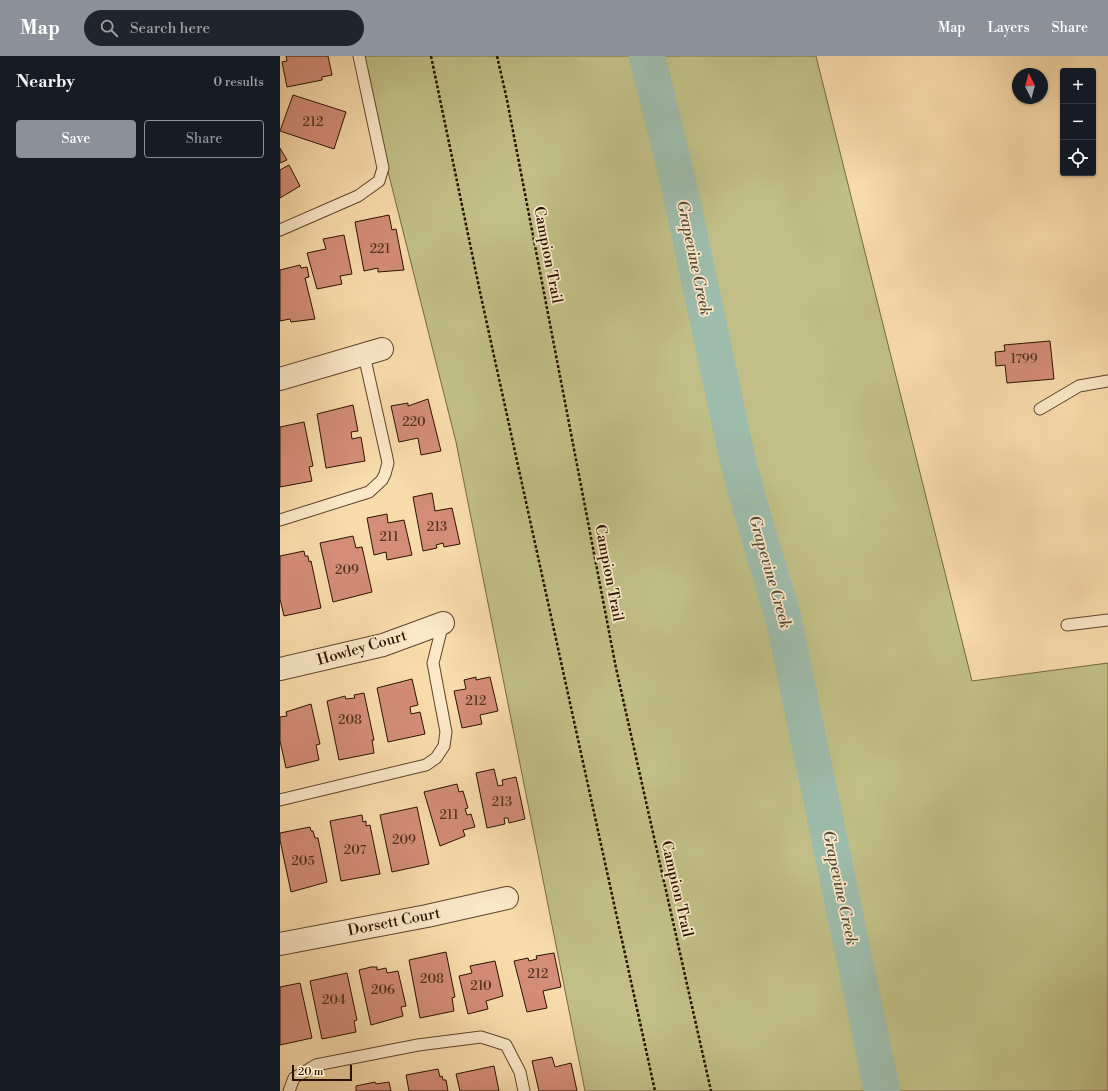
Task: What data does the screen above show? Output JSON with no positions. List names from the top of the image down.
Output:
{
  "streets": {
    "street": ["Howley Court", "Dorsett Court"],
    "path": ["Campion Trail"]
  },
  "water": ["Grapevine Creek"],
  "house_numbers": [
    "212",
    "221",
    "1799",
    "220",
    "213",
    "211",
    "209",
    "212",
    "208",
    "213",
    "211",
    "209",
    "207",
    "205",
    "212",
    "208",
    "210",
    "206",
    "204"
  ],
  "scale_bar": "20 m",
  "north": "top",
  "page": {
    "header": "Map",
    "search": "Search here",
    "nav": ["Map", "Layers", "Share"],
    "heading": ["Nearby", "0 results"],
    "map_buttons": ["+", "−"],
    "buttons": ["Save", "Share"],
    "scale": "20 m"
  }
}
